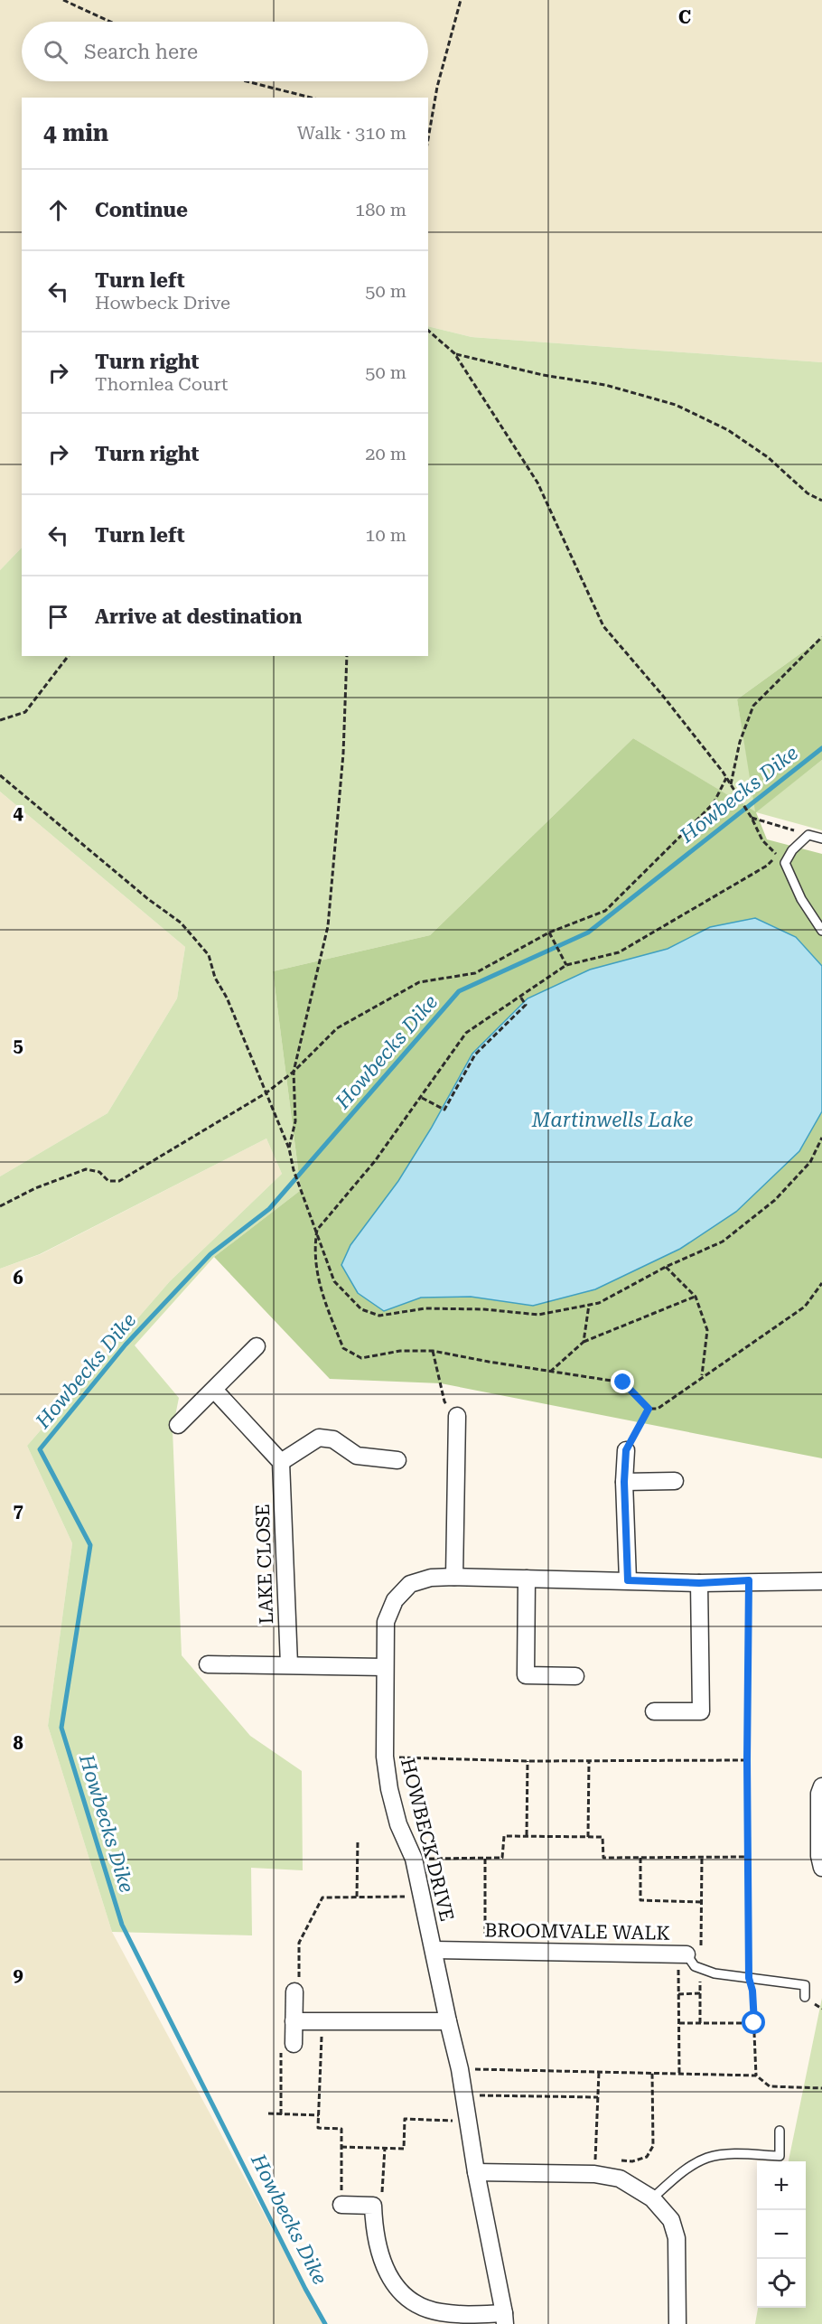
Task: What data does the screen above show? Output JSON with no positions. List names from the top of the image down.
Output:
{
  "streets": {
    "street": ["LAKE CLOSE", "HOWBECK DRIVE", "BROOMVALE WALK"]
  },
  "crossings": [
    ["HOWBECK DRIVE", "BROOMVALE WALK"]
  ],
  "water": ["Howbecks Dike", "Martinwells Lake"],
  "page": {
    "search": "Search here",
    "heading": ["4 min", "Walk · 310 m"],
    "list": [
      ["Continue", "180 m"],
      ["Turn left", "Howbeck Drive", "50 m"],
      ["Turn right", "Thornlea Court", "50 m"],
      ["Turn right", "20 m"],
      ["Turn left", "10 m"],
      "Arrive at destination"
    ],
    "map_buttons": ["+", "−"]
  },
  "grid": {
    "columns": ["C"],
    "rows": [
      "4",
      "5",
      "6",
      "7",
      "8",
      "9"
    ]
  }
}
